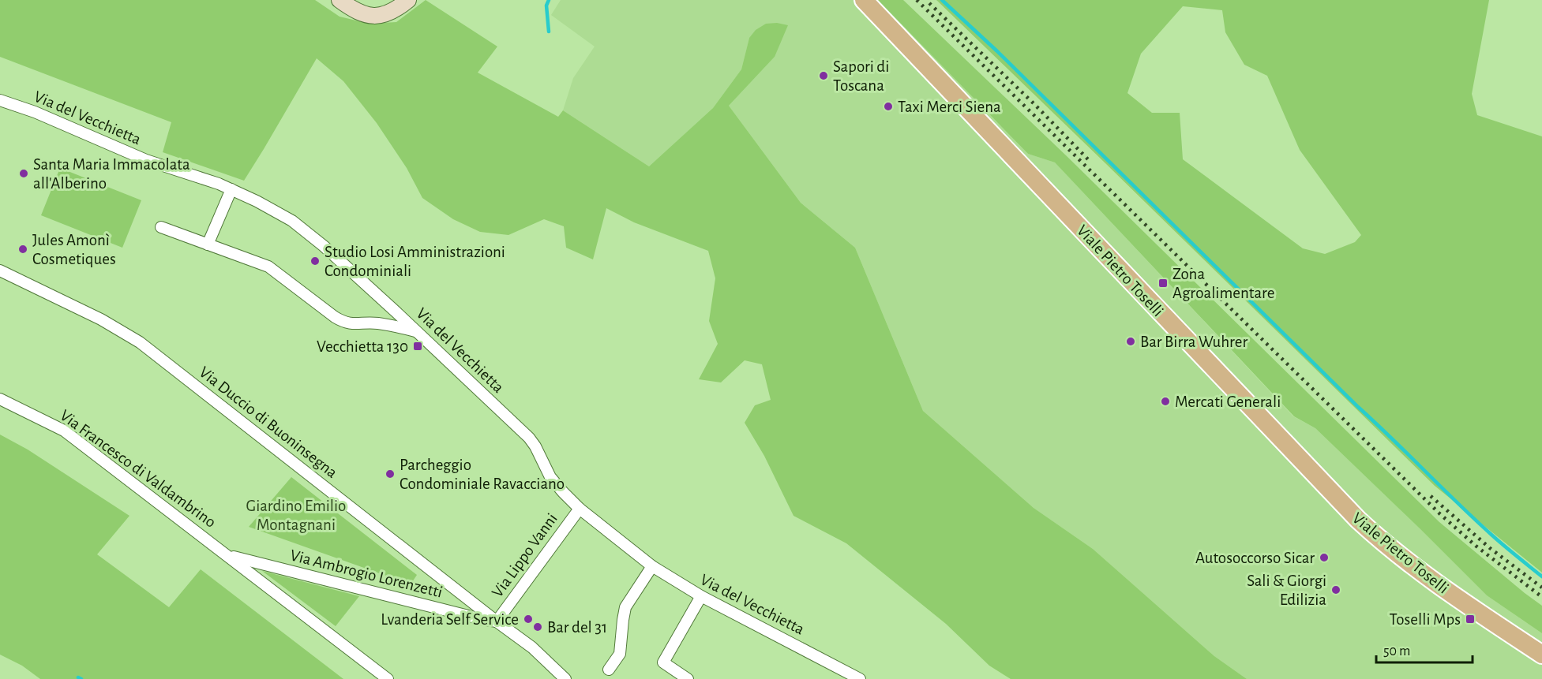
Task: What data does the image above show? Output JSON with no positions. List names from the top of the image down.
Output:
{
  "streets": {
    "main road": ["Viale Pietro Toselli"],
    "street": [
      "Via del Vecchietta",
      "Via Duccio di Buoninsegna",
      "Via Francesco di Valdambrino",
      "Via Lippo Vanni",
      "Via Ambrogio Lorenzetti"
    ]
  },
  "crossings": [
    ["Via del Vecchietta", "Via Lippo Vanni"],
    ["Via Duccio di Buoninsegna", "Via Lippo Vanni"],
    ["Via Duccio di Buoninsegna", "Via Ambrogio Lorenzetti"],
    ["Via Francesco di Valdambrino", "Via Ambrogio Lorenzetti"],
    ["Via Lippo Vanni", "Via Ambrogio Lorenzetti"]
  ],
  "parks": ["Giardino Emilio Montagnani"],
  "places": {
    "other": [
      "Sapori di Toscana",
      "Taxi Merci Siena",
      "Santa Maria Immacolata all'Alberino",
      "Jules Amonì Cosmetiques",
      "Studio Losi Amministrazioni Condominiali",
      "Bar Birra Wuhrer",
      "Mercati Generali",
      "Parcheggio Condominiale Ravacciano",
      "Autosoccorso Sicar",
      "Sali & Giorgi Edilizia",
      "Lvanderia Self Service",
      "Bar del 31"
    ],
    "transit": ["Zona Agroalimentare", "Vecchietta 130", "Toselli Mps"]
  },
  "scale_bar": "50 m"
}
